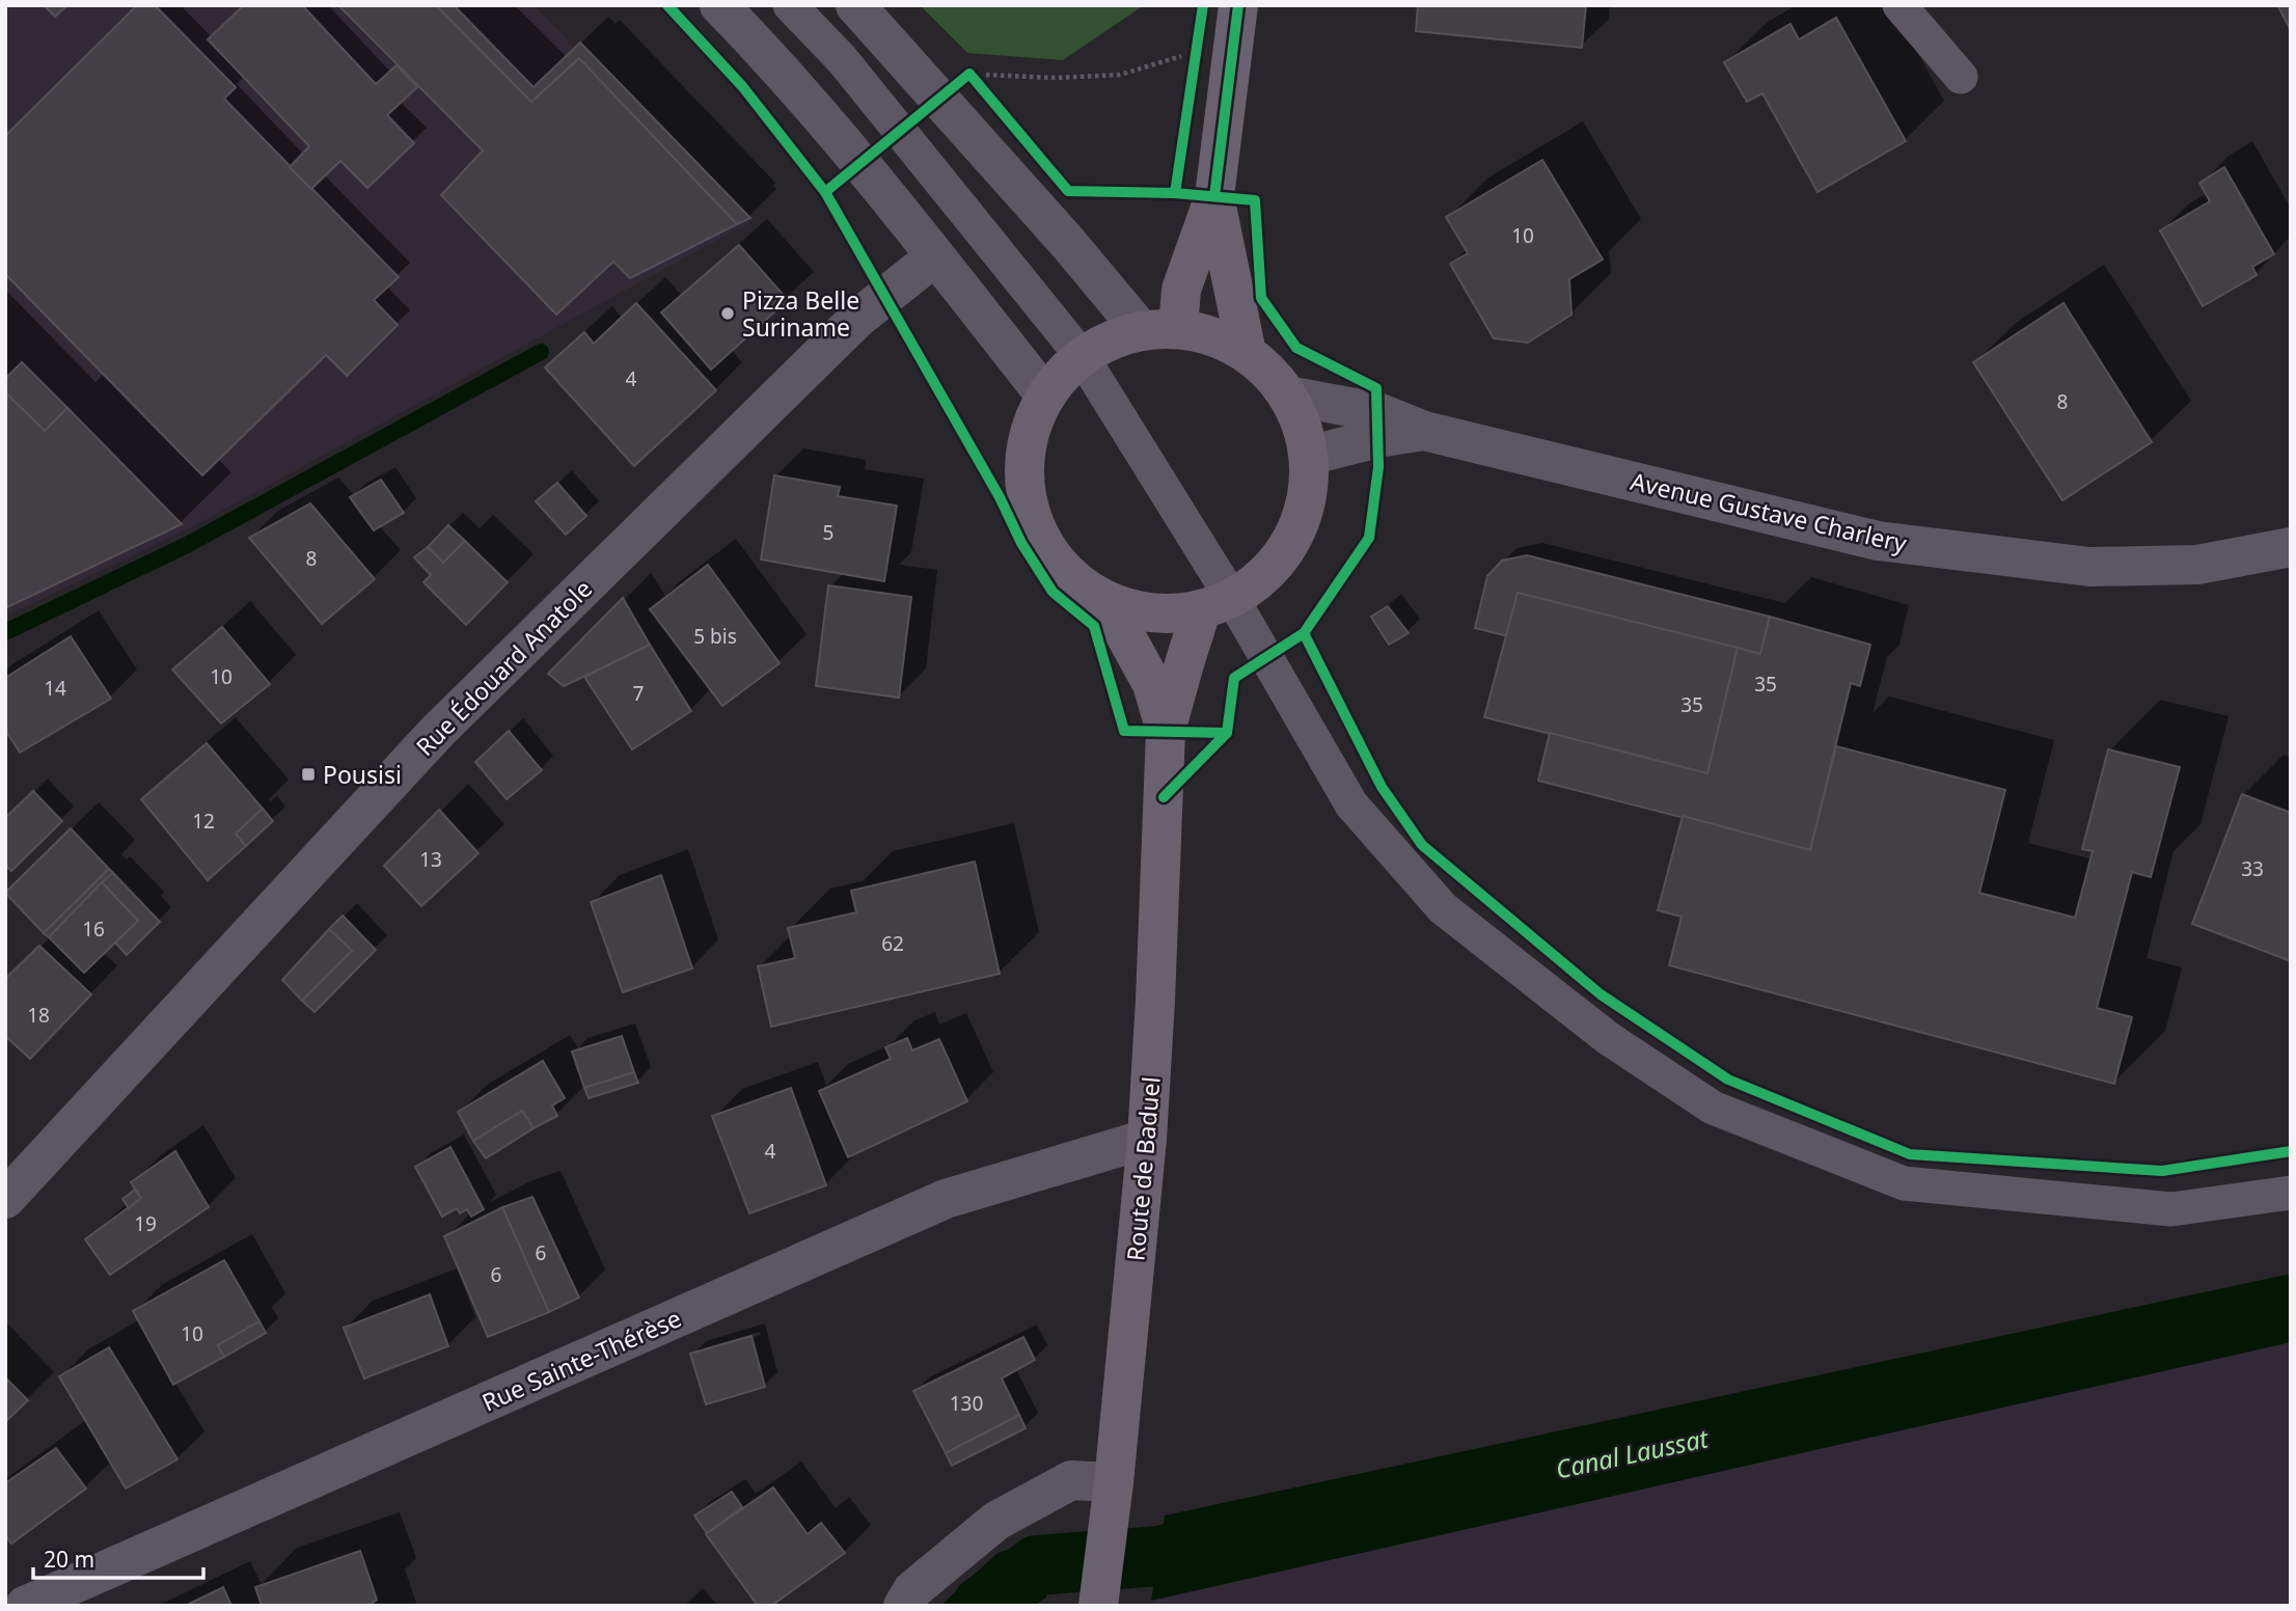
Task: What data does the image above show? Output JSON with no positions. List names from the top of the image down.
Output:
{
  "streets": {
    "main road": ["Route de Baduel"],
    "street": ["Avenue Gustave Charlery", "Rue Édouard Anatole", "Rue Sainte-Thérèse"]
  },
  "crossings": [
    ["Route de Baduel", "Rue Sainte-Thérèse"]
  ],
  "water": ["Canal Laussat"],
  "places": {
    "other": ["Pizza Belle Suriname"],
    "transit": ["Pousisi"]
  },
  "house_numbers": [
    "10",
    "4",
    "8",
    "5",
    "8",
    "5 bis",
    "10",
    "35",
    "14",
    "7",
    "35",
    "12",
    "13",
    "33",
    "16",
    "62",
    "18",
    "4",
    "19",
    "6",
    "6",
    "10",
    "130"
  ],
  "scale_bar": "20 m"
}
